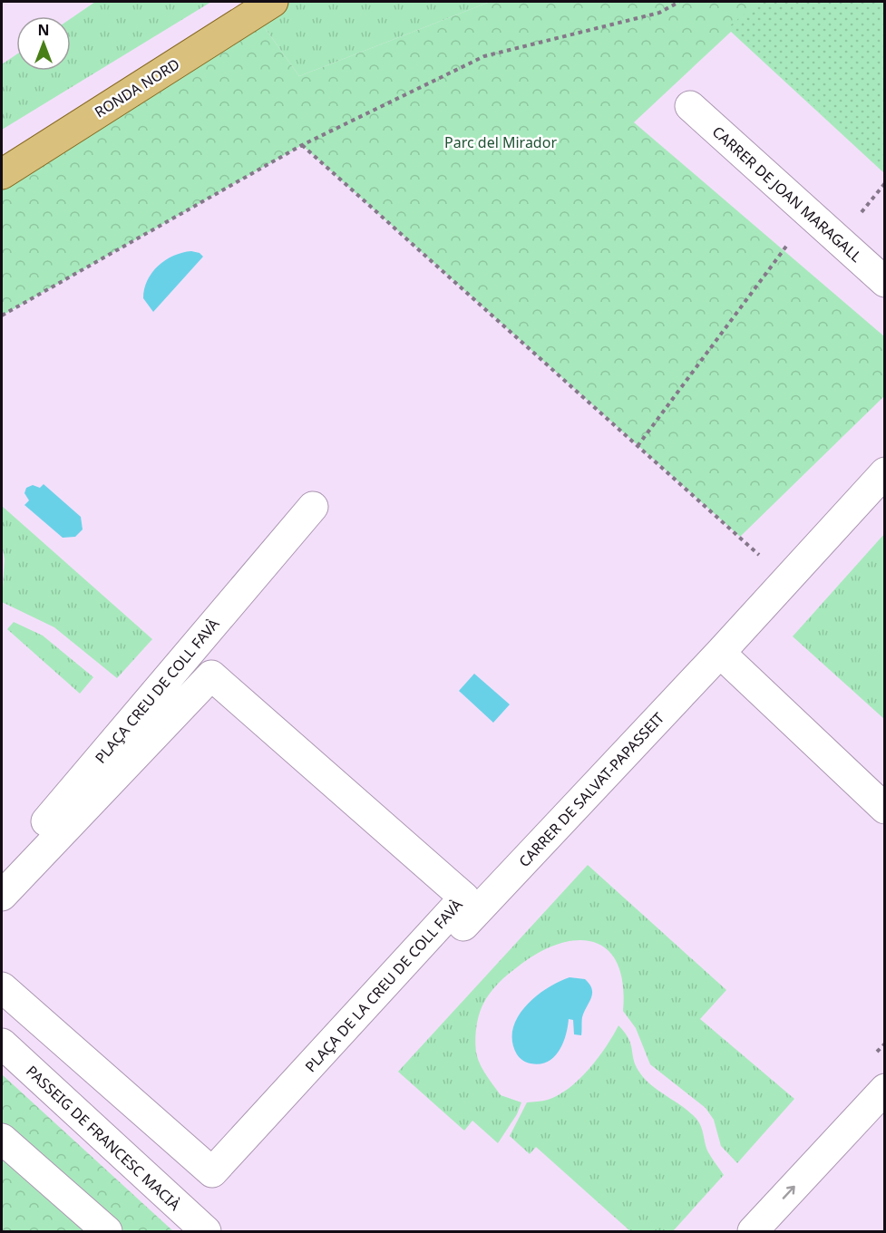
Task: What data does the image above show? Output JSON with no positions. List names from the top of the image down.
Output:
{
  "streets": {
    "main road": ["RONDA NORD"],
    "street": [
      "CARRER DE JOAN MARAGALL",
      "PLAÇA CREU DE COLL FAVÀ",
      "CARRER DE SALVAT-PAPASSEIT",
      "PLAÇA DE LA CREU DE COLL FAVÀ",
      "PASSEIG DE FRANCESC MACIÀ"
    ]
  },
  "parks": ["Parc del Mirador"],
  "north": "top"
}
